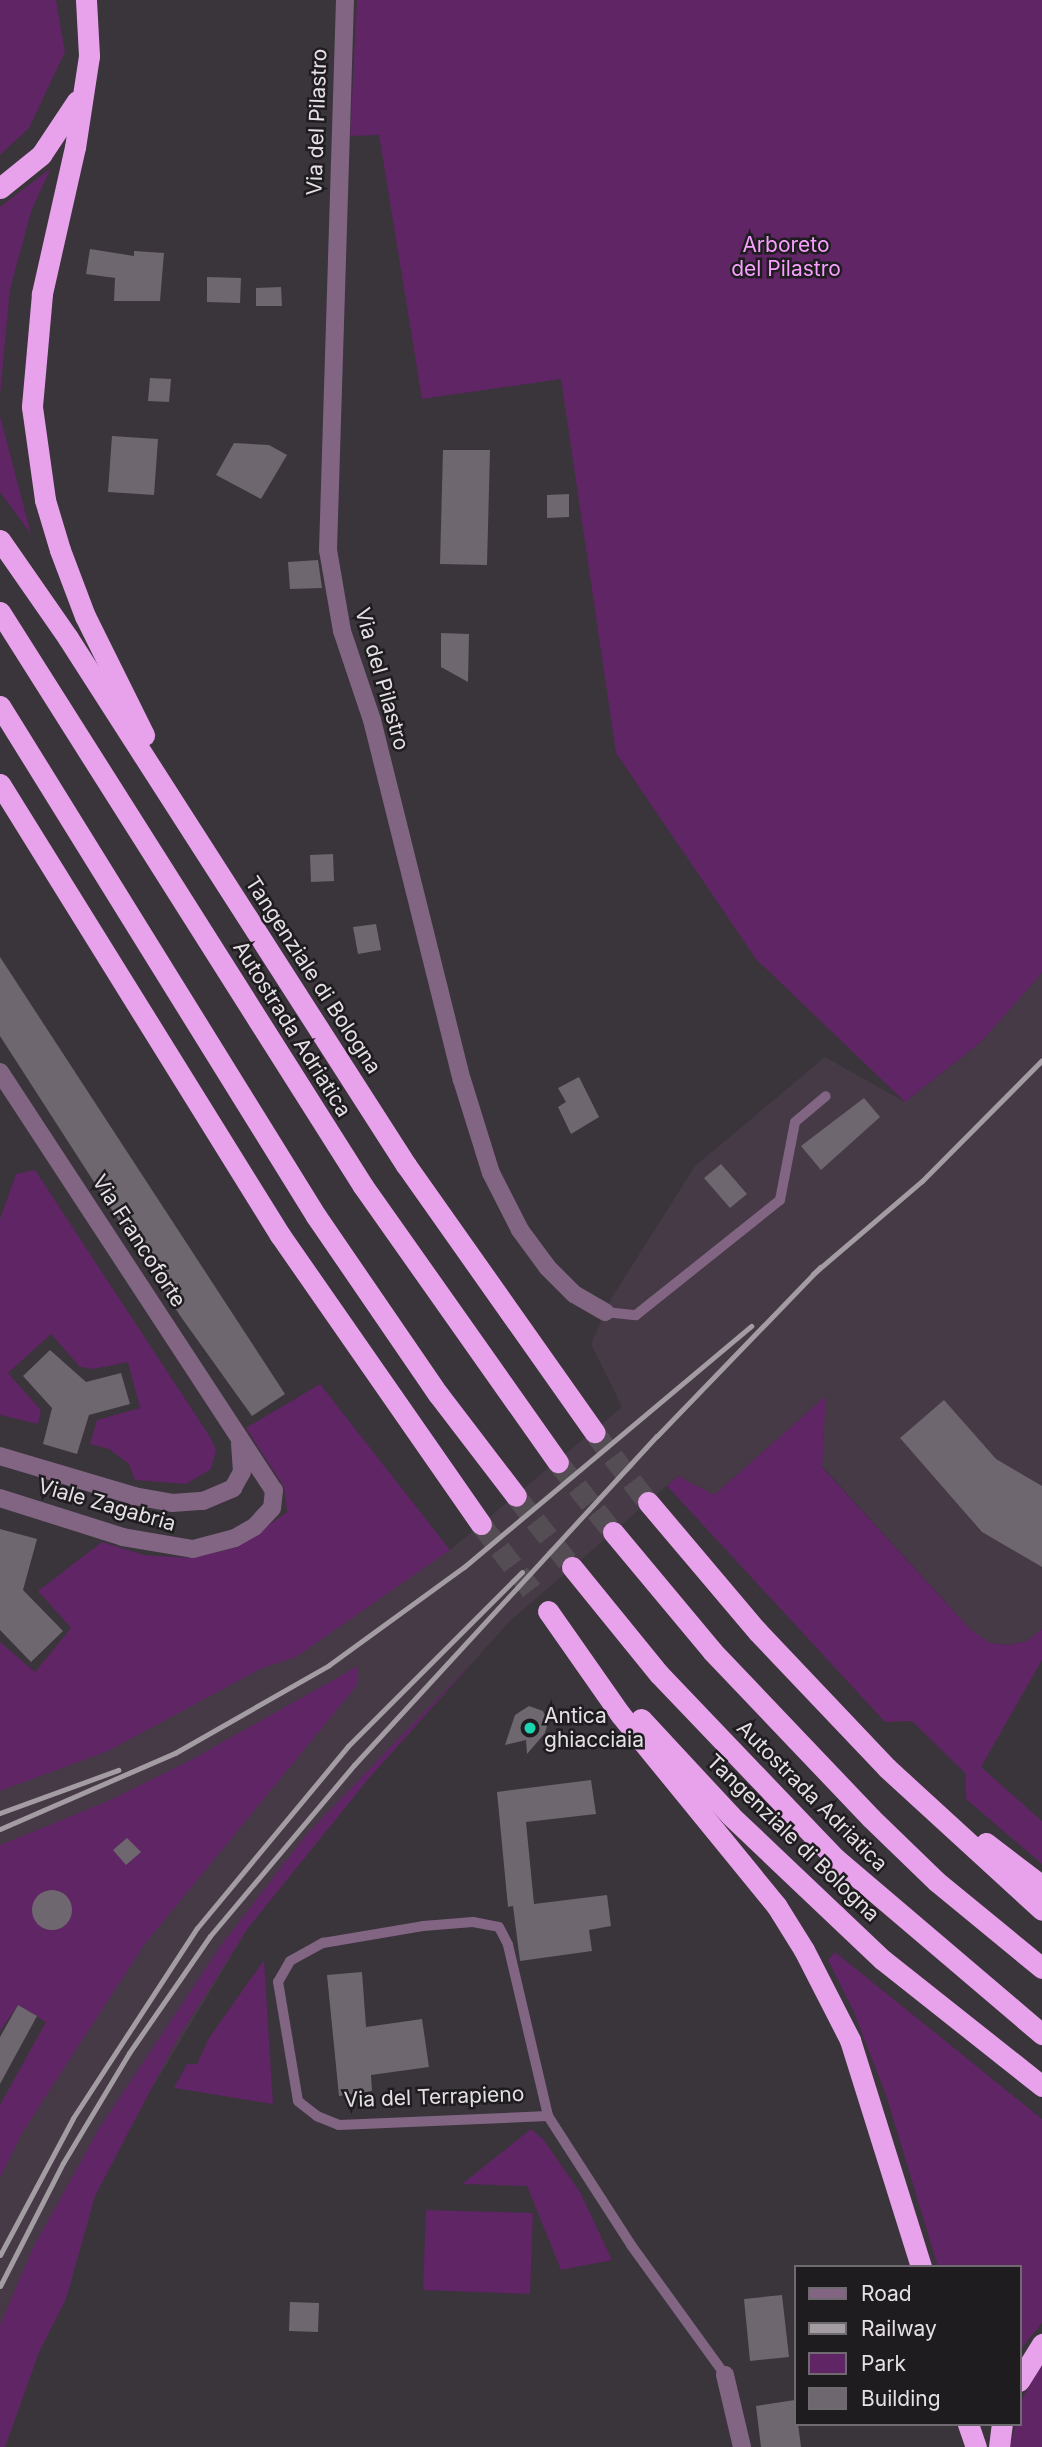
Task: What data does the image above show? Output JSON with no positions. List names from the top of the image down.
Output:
{
  "streets": {
    "highway": ["Tangenziale di Bologna", "Autostrada Adriatica"],
    "street": [
      "Via del Pilastro",
      "Via Francoforte",
      "Viale Zagabria",
      "Via del Terrapieno"
    ]
  },
  "crossings": [
    ["Via Francoforte", "Viale Zagabria"]
  ],
  "parks": ["Arboreto del Pilastro"],
  "places": ["Antica ghiacciaia"],
  "legend": [
    "Road",
    "Railway",
    "Park",
    "Building"
  ]
}
